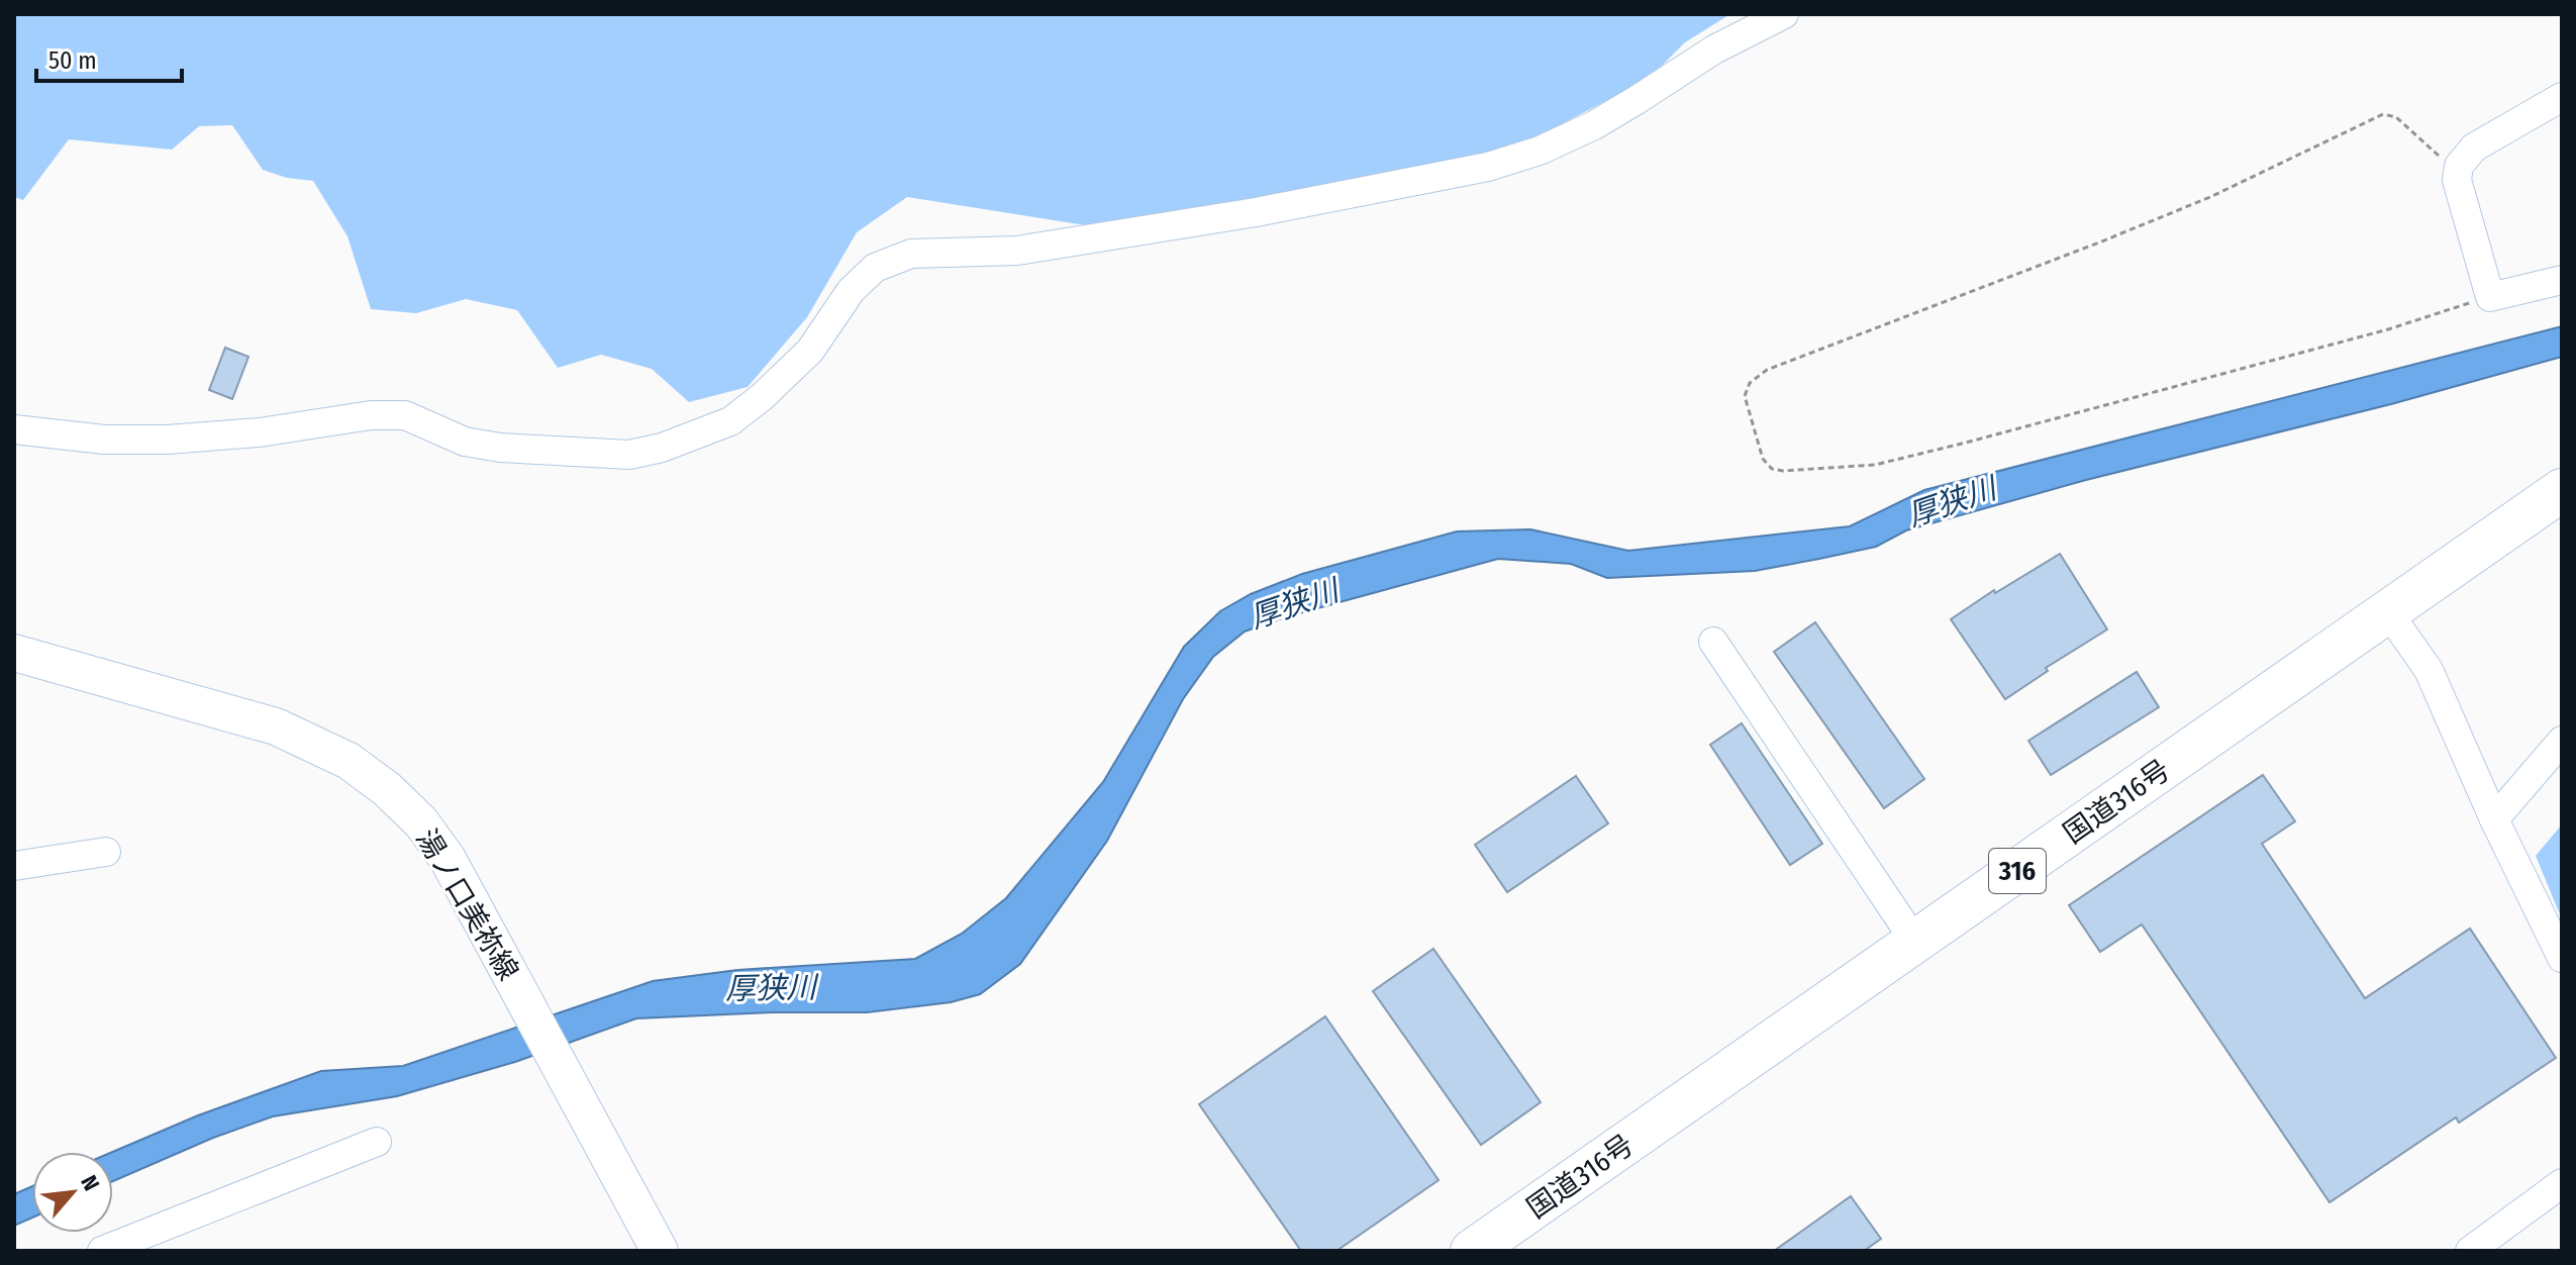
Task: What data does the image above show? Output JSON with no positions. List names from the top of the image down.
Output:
{
  "streets": {
    "highway": ["国道316号", "316"],
    "main road": ["湯ノ口美祢線"]
  },
  "water": ["厚狭川"],
  "scale_bar": "50 m",
  "north": "top right"
}
